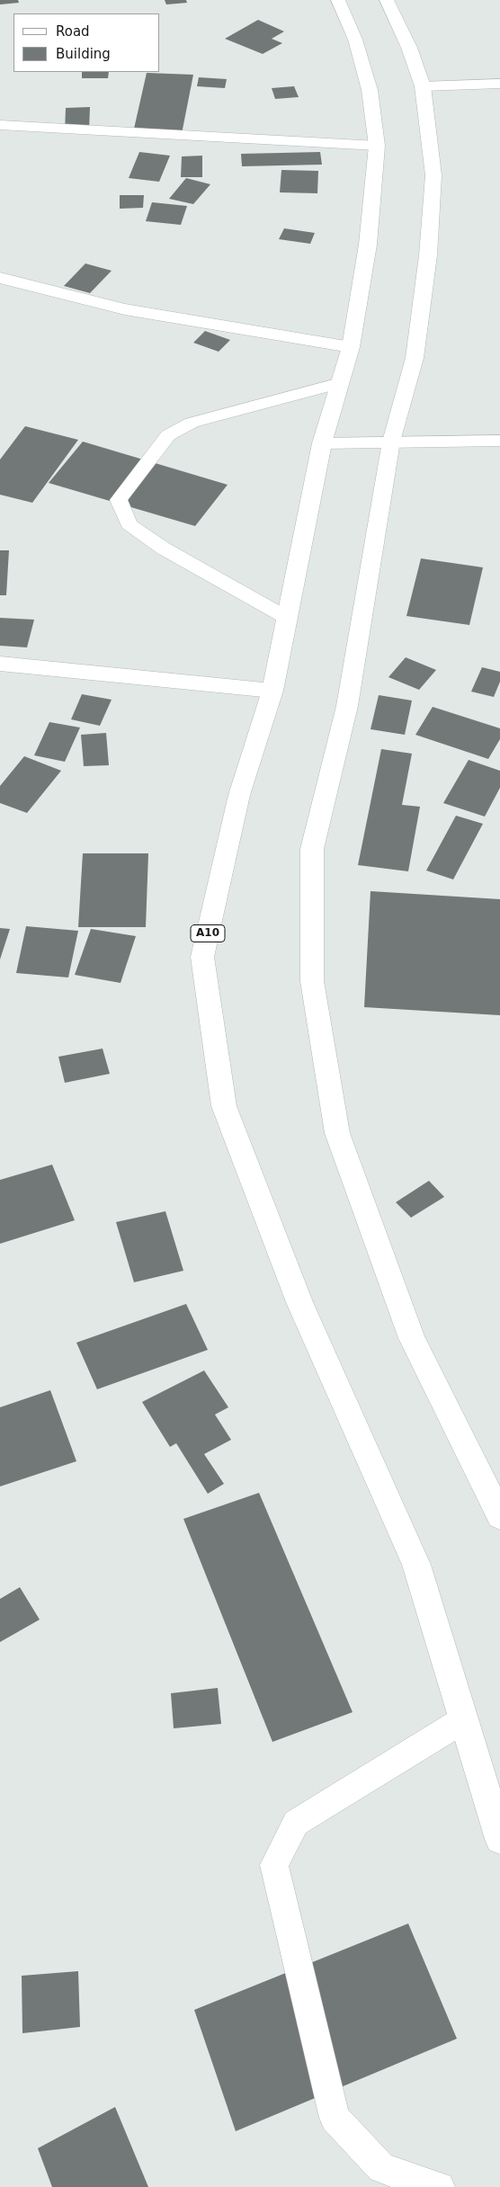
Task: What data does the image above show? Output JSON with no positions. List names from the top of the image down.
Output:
{
  "streets": {
    "main road": ["A10"]
  },
  "legend": ["Road", "Building"]
}
